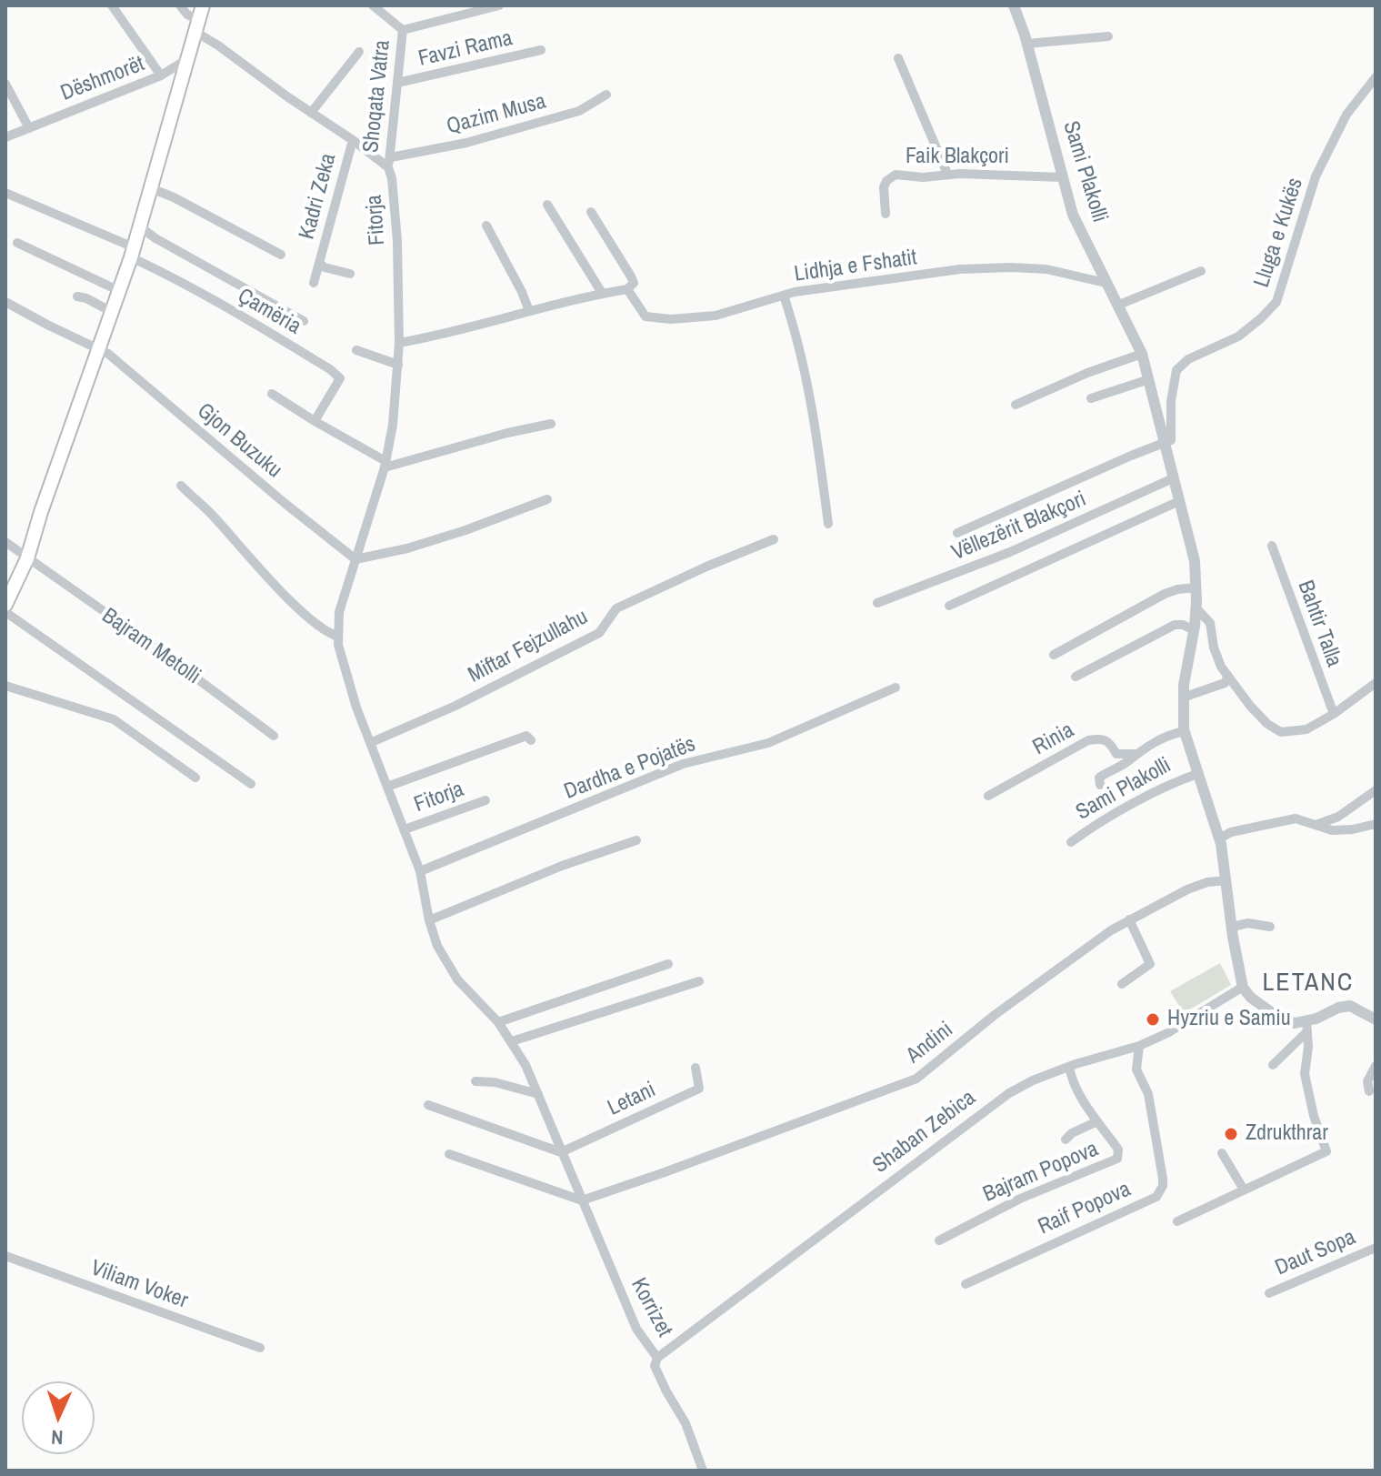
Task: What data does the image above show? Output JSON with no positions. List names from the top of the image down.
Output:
{
  "streets": {
    "street": [
      "Favzi Rama",
      "Dëshmorët",
      "Shoqata Vatra",
      "Qazim Musa",
      "Faik Blakçori",
      "Sami Plakolli",
      "Kadri Zeka",
      "Fitorja",
      "Lluga e Kukës",
      "Lidhja e Fshatit",
      "Çamëria",
      "Gjon Buzuku",
      "Vëllezërit Blakçori",
      "Bahtir Talla",
      "Bajram Metolli",
      "Miftar Fejzullahu",
      "Rinia",
      "Dardha e Pojatës",
      "Andini",
      "Letani",
      "Shaban Zebica",
      "Bajram Popova",
      "Raif Popova",
      "Daut Sopa",
      "Viliam Voker",
      "Korrizet"
    ]
  },
  "crossings": [
    ["Favzi Rama", "Shoqata Vatra"],
    ["Shoqata Vatra", "Qazim Musa"],
    ["Shoqata Vatra", "Fitorja"],
    ["Qazim Musa", "Fitorja"],
    ["Faik Blakçori", "Sami Plakolli"],
    ["Sami Plakolli", "Lluga e Kukës"],
    ["Sami Plakolli", "Lidhja e Fshatit"],
    ["Sami Plakolli", "Vëllezërit Blakçori"],
    ["Sami Plakolli", "Andini"],
    ["Sami Plakolli", "Shaban Zebica"],
    ["Kadri Zeka", "Fitorja"],
    ["Fitorja", "Gjon Buzuku"],
    ["Fitorja", "Miftar Fejzullahu"],
    ["Fitorja", "Dardha e Pojatës"],
    ["Fitorja", "Korrizet"],
    ["Dardha e Pojatës", "Korrizet"],
    ["Andini", "Korrizet"],
    ["Letani", "Korrizet"],
    ["Shaban Zebica", "Bajram Popova"],
    ["Shaban Zebica", "Raif Popova"],
    ["Shaban Zebica", "Korrizet"]
  ],
  "districts": ["LETANC"],
  "places": ["Hyzriu e Samiu", "Zdrukthrar"],
  "north": "bottom"
}
